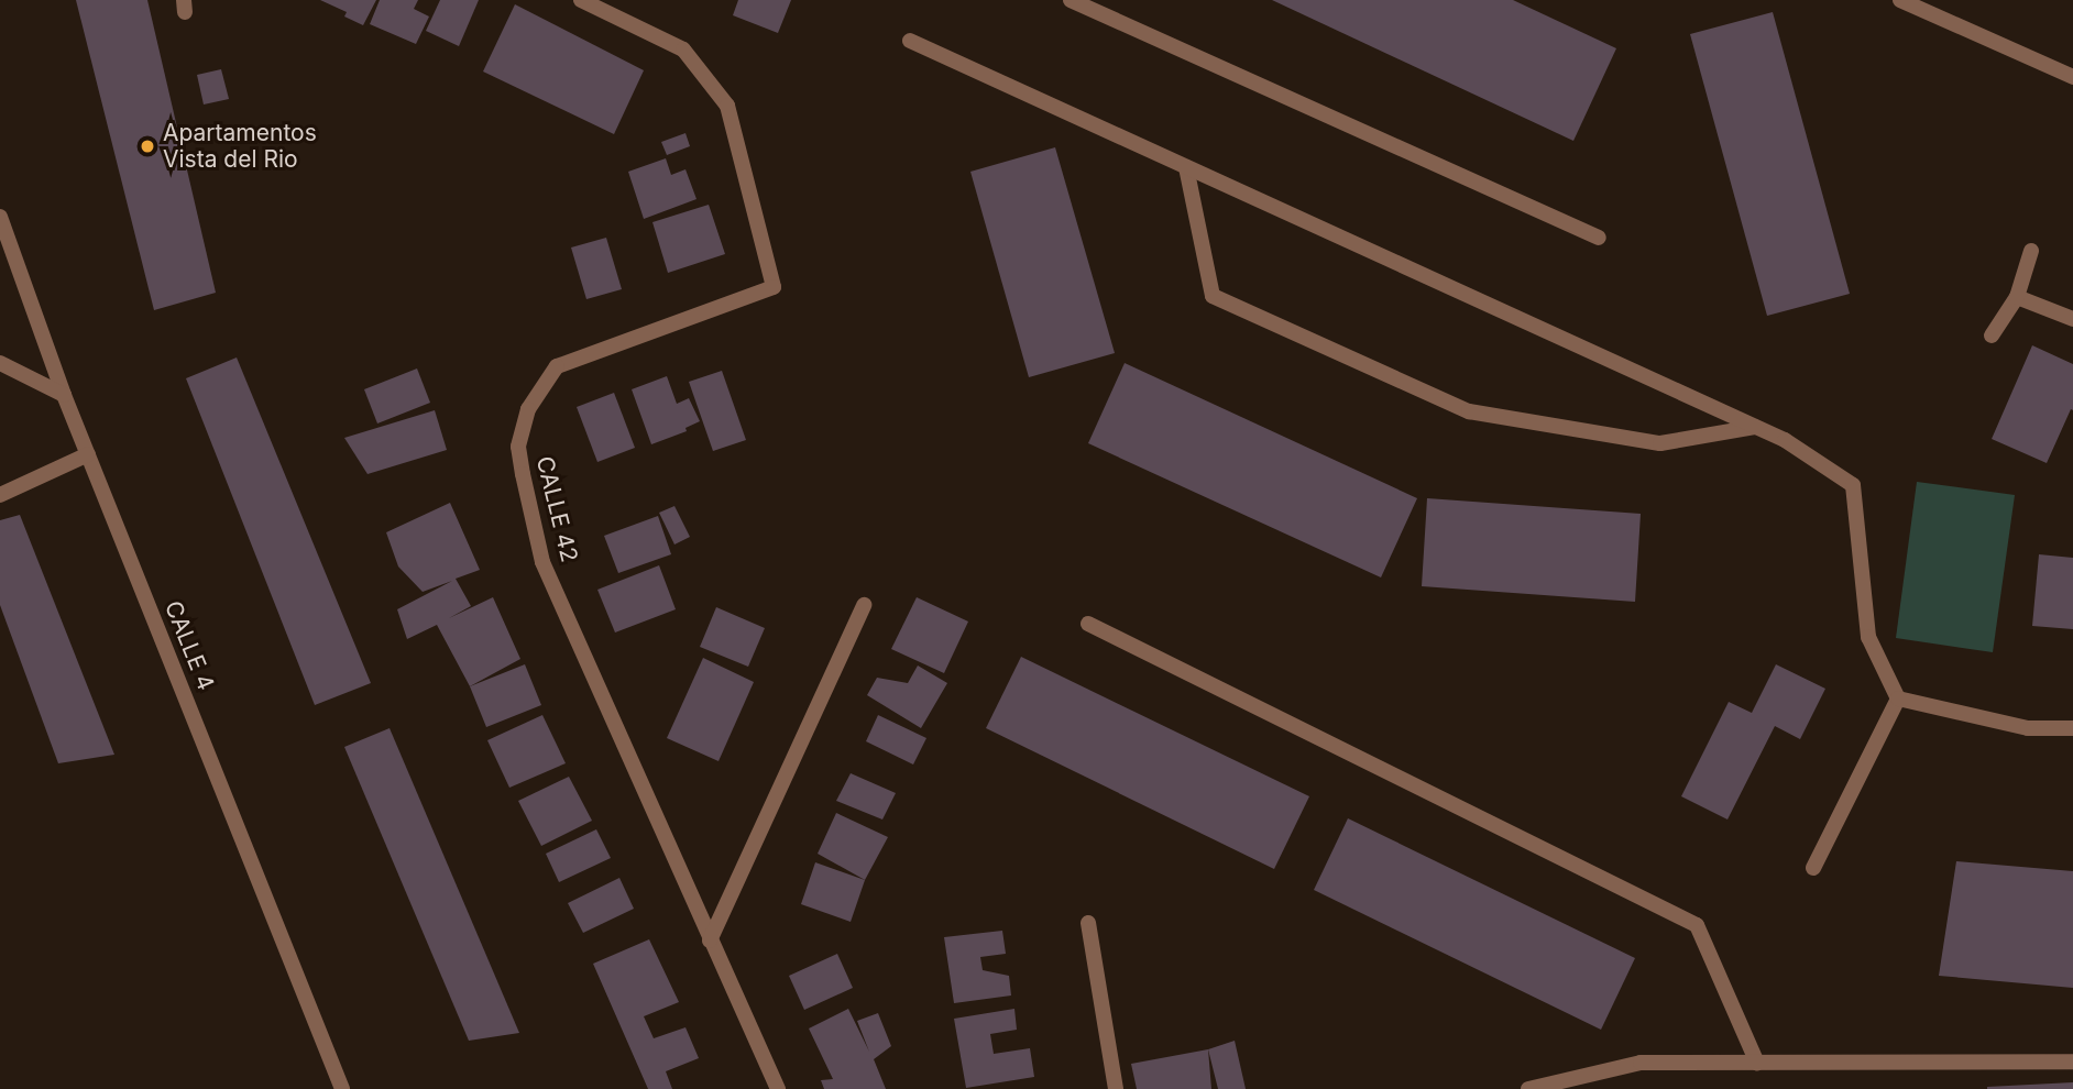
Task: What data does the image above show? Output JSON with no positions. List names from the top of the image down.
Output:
{
  "streets": {
    "street": ["CALLE 42", "CALLE 4"]
  },
  "places": ["Apartamentos Vista del Rio"]
}
